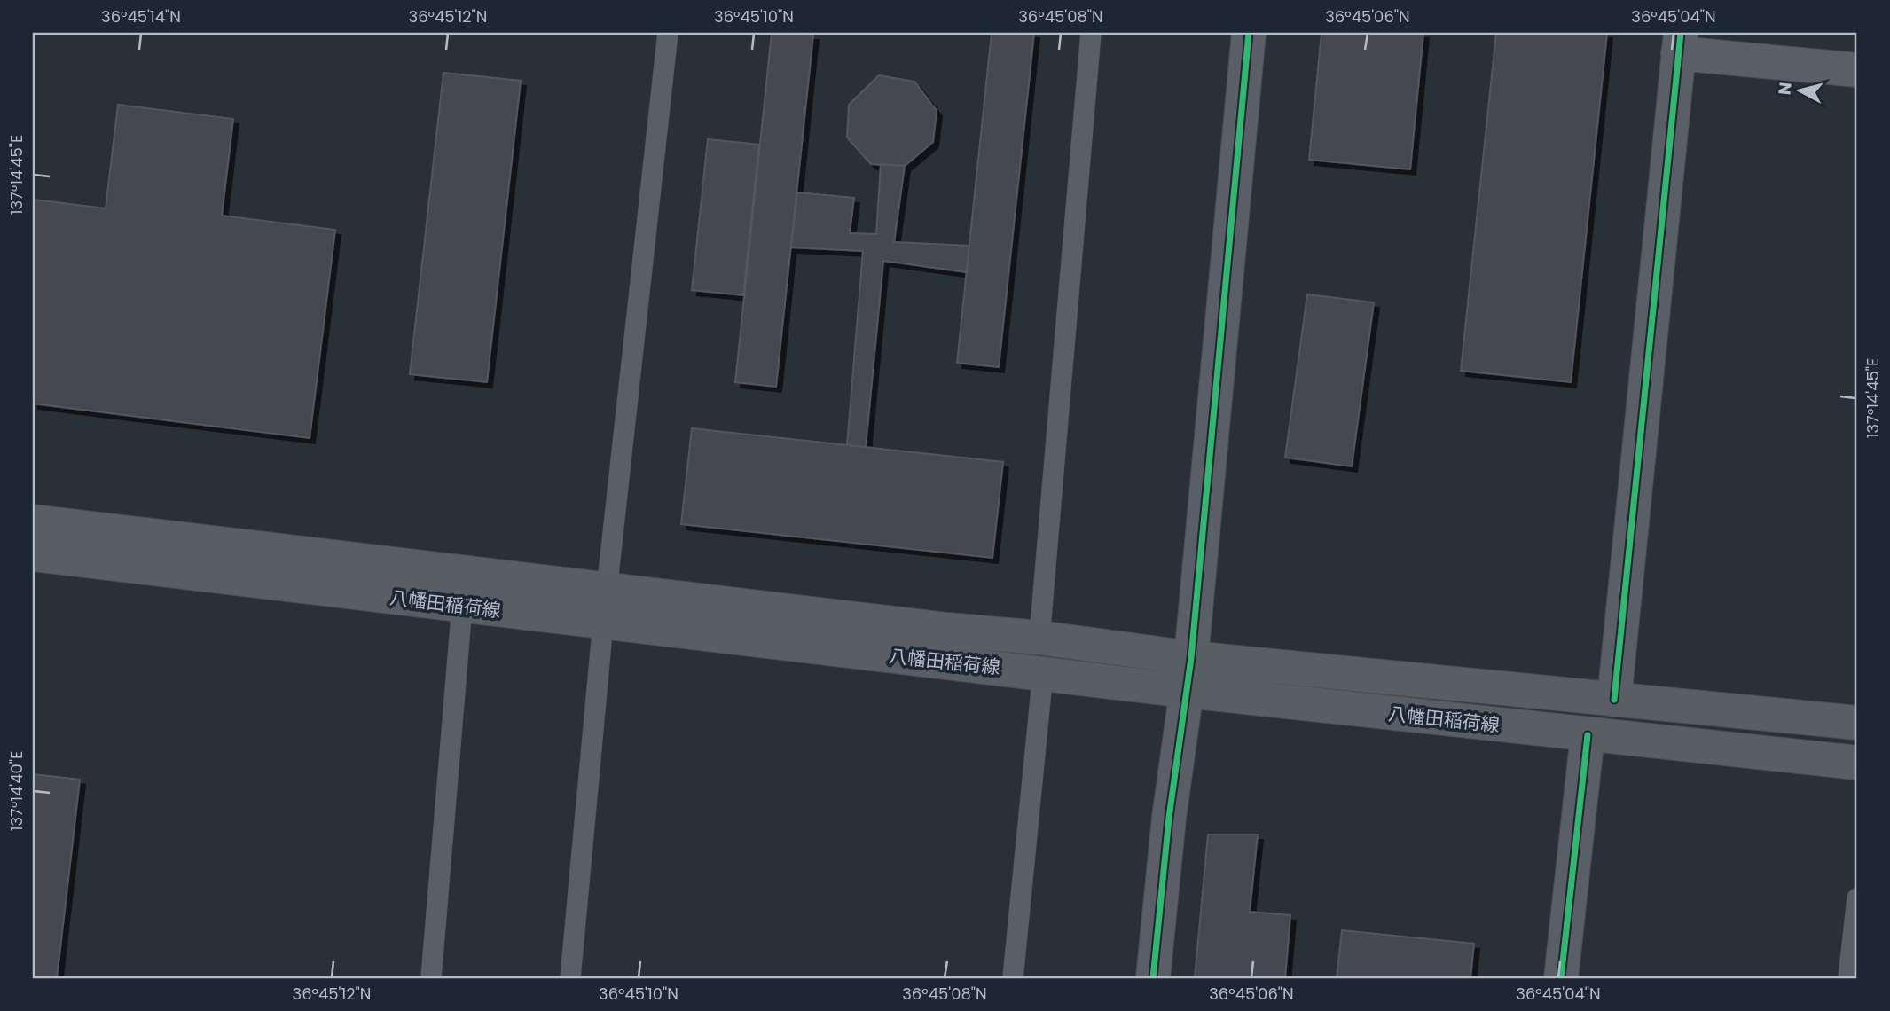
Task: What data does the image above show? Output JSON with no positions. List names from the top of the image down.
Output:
{
  "streets": {
    "main road": ["八幡田稲荷線"]
  },
  "north": "left",
  "coordinates": [
    "36°45'14\"N",
    "36°45'12\"N",
    "36°45'10\"N",
    "36°45'08\"N",
    "36°45'06\"N",
    "36°45'04\"N",
    "137°14'45\"E",
    "137°14'40\"E"
  ]
}
